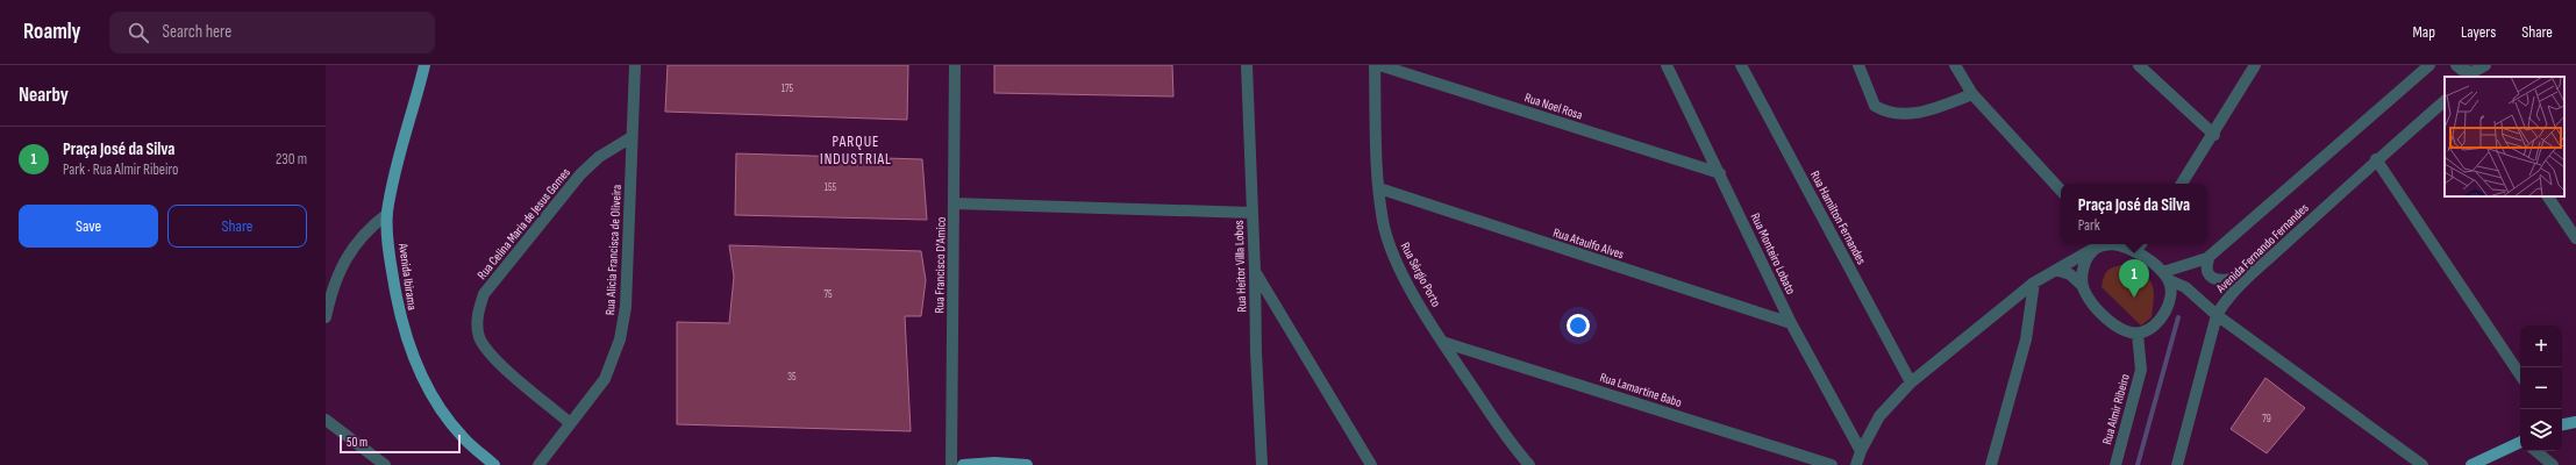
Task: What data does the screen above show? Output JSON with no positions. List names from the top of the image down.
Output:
{
  "streets": {
    "main road": ["Avenida Ibirama"],
    "street": [
      "Rua Noel Rosa",
      "Rua Hamilton Fernandes",
      "Rua Celina Maria de Jesus Gomes",
      "Rua Ataulfo Alves",
      "Avenida Fernando Fernandes",
      "Rua Alicia Francisca de Oliveira",
      "Rua Monteiro Lobato",
      "Rua Francisco D'Amico",
      "Rua Heitor Villa Lobos",
      "Rua Sérgio Porto",
      "Rua Lamartine Babo",
      "Rua Almir Ribeiro"
    ]
  },
  "crossings": [
    ["Rua Noel Rosa", "Rua Monteiro Lobato"],
    ["Rua Celina Maria de Jesus Gomes", "Rua Alicia Francisca de Oliveira"],
    ["Rua Ataulfo Alves", "Rua Monteiro Lobato"],
    ["Rua Ataulfo Alves", "Rua Sérgio Porto"],
    ["Avenida Fernando Fernandes", "Rua Almir Ribeiro"],
    ["Rua Sérgio Porto", "Rua Lamartine Babo"]
  ],
  "districts": ["PARQUE INDUSTRIAL"],
  "house_numbers": [
    "175",
    "155",
    "75",
    "35",
    "79"
  ],
  "scale_bar": "50 m",
  "page": {
    "header": "Roamly",
    "search": "Search here",
    "nav": ["Map", "Layers", "Share"],
    "heading": "Nearby",
    "list": [
      {
        "mark": "1",
        "name": "Praça José da Silva",
        "note": "Park · Rua Almir Ribeiro",
        "value": "230 m"
      }
    ],
    "popup": ["Praça José da Silva", "Park"],
    "buttons": ["Save", "Share"],
    "pins": "1",
    "map_buttons": ["+", "−"],
    "scale": "50 m"
  }
}
